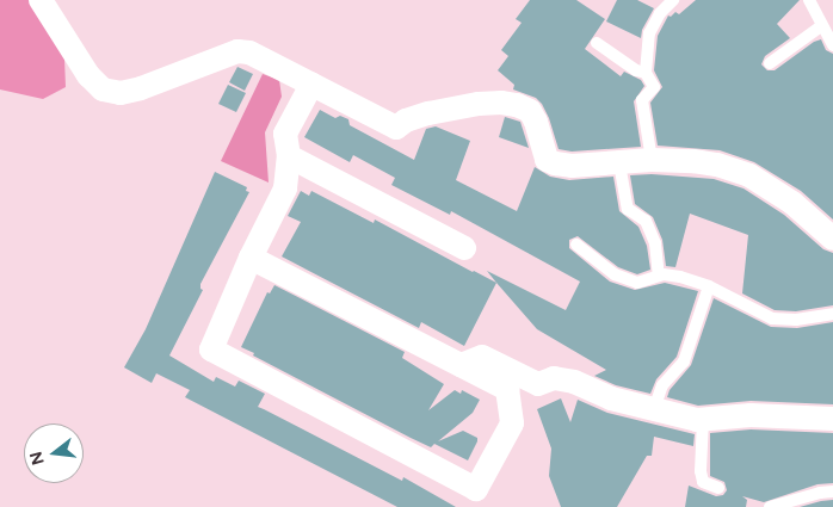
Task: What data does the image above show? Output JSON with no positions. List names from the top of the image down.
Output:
{
  "north": "left"
}
